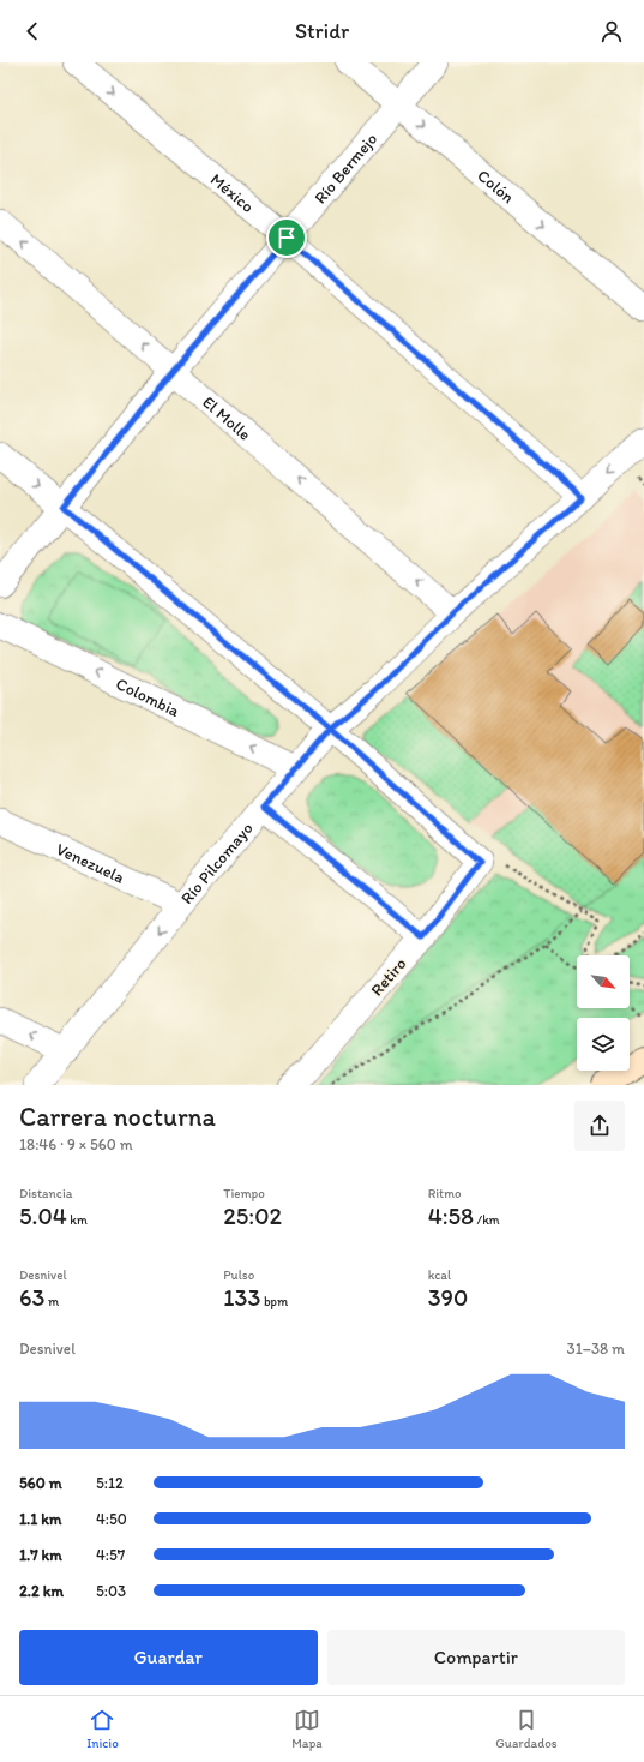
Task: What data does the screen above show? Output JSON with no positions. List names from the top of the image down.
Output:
{
  "streets": {
    "street": [
      "Río Bermejo",
      "Colón",
      "México",
      "El Molle",
      "Colombia",
      "Venezuela",
      "Río Pilcomayo",
      "Retiro"
    ]
  },
  "crossings": [
    ["Río Bermejo", "Colón"],
    ["Río Bermejo", "México"],
    ["Río Bermejo", "El Molle"],
    ["México", "Río Pilcomayo"],
    ["El Molle", "Río Pilcomayo"],
    ["Colombia", "Río Pilcomayo"],
    ["Venezuela", "Río Pilcomayo"]
  ],
  "one_way": ["Colón", "México"],
  "north": "bottom right",
  "page": {
    "header": "Stridr",
    "heading": ["Carrera nocturna", "18:46 · 9 × 560 m"],
    "stats": [
      ["Distancia", "5.04 km"],
      ["Tiempo", "25:02"],
      ["Ritmo", "4:58 /km"],
      ["Desnivel", "63 m"],
      ["Pulso", "133 bpm"],
      ["kcal", "390"]
    ],
    "chart": ["Desnivel", "31–38 m"],
    "list": [
      {
        "name": "560 m",
        "note": "5:12"
      },
      {
        "name": "1.1 km",
        "note": "4:50"
      },
      {
        "name": "1.7 km",
        "note": "4:57"
      },
      {
        "name": "2.2 km",
        "note": "5:03"
      }
    ],
    "buttons": ["Guardar", "Compartir"],
    "tabs": ["Inicio", "Mapa", "Guardados"]
  }
}
